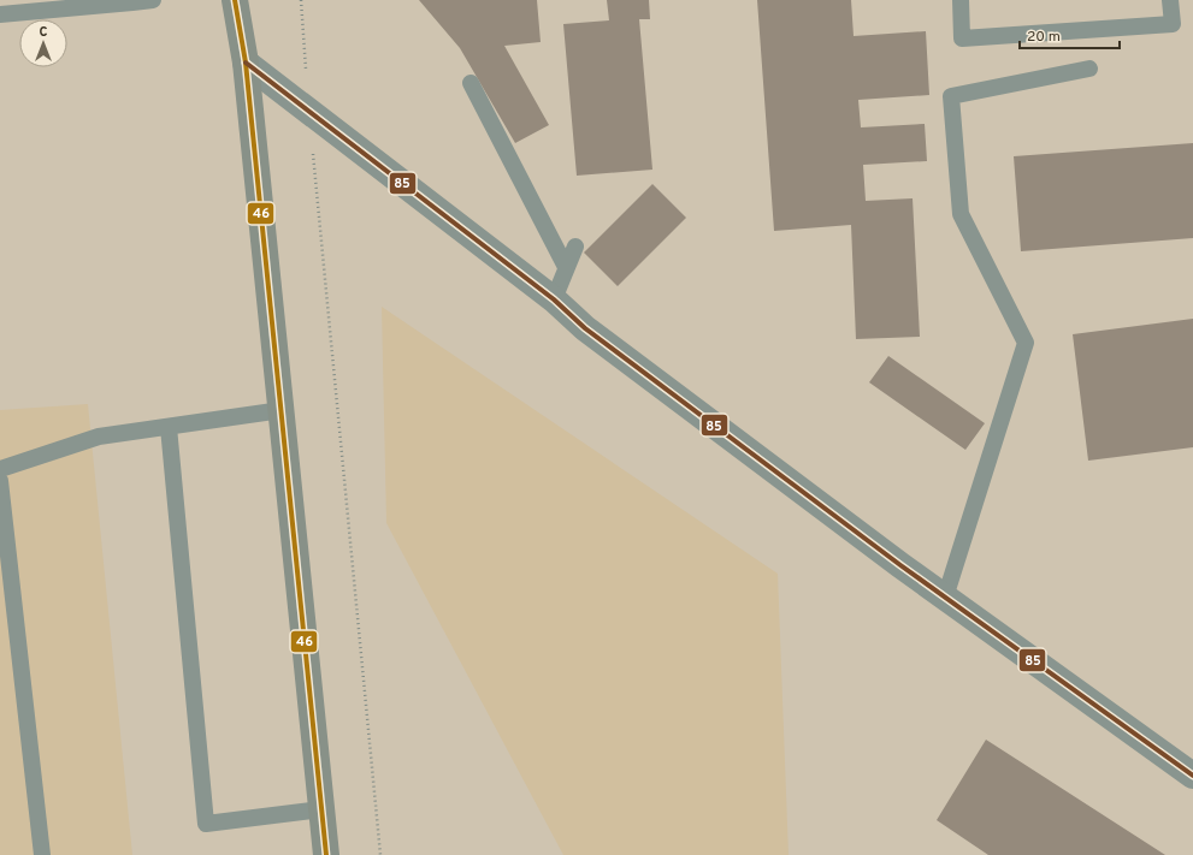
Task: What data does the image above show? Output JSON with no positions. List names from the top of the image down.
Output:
{
  "lines": ["transit line 46", "transit line 85"],
  "scale_bar": "20 m",
  "north": "top"
}
